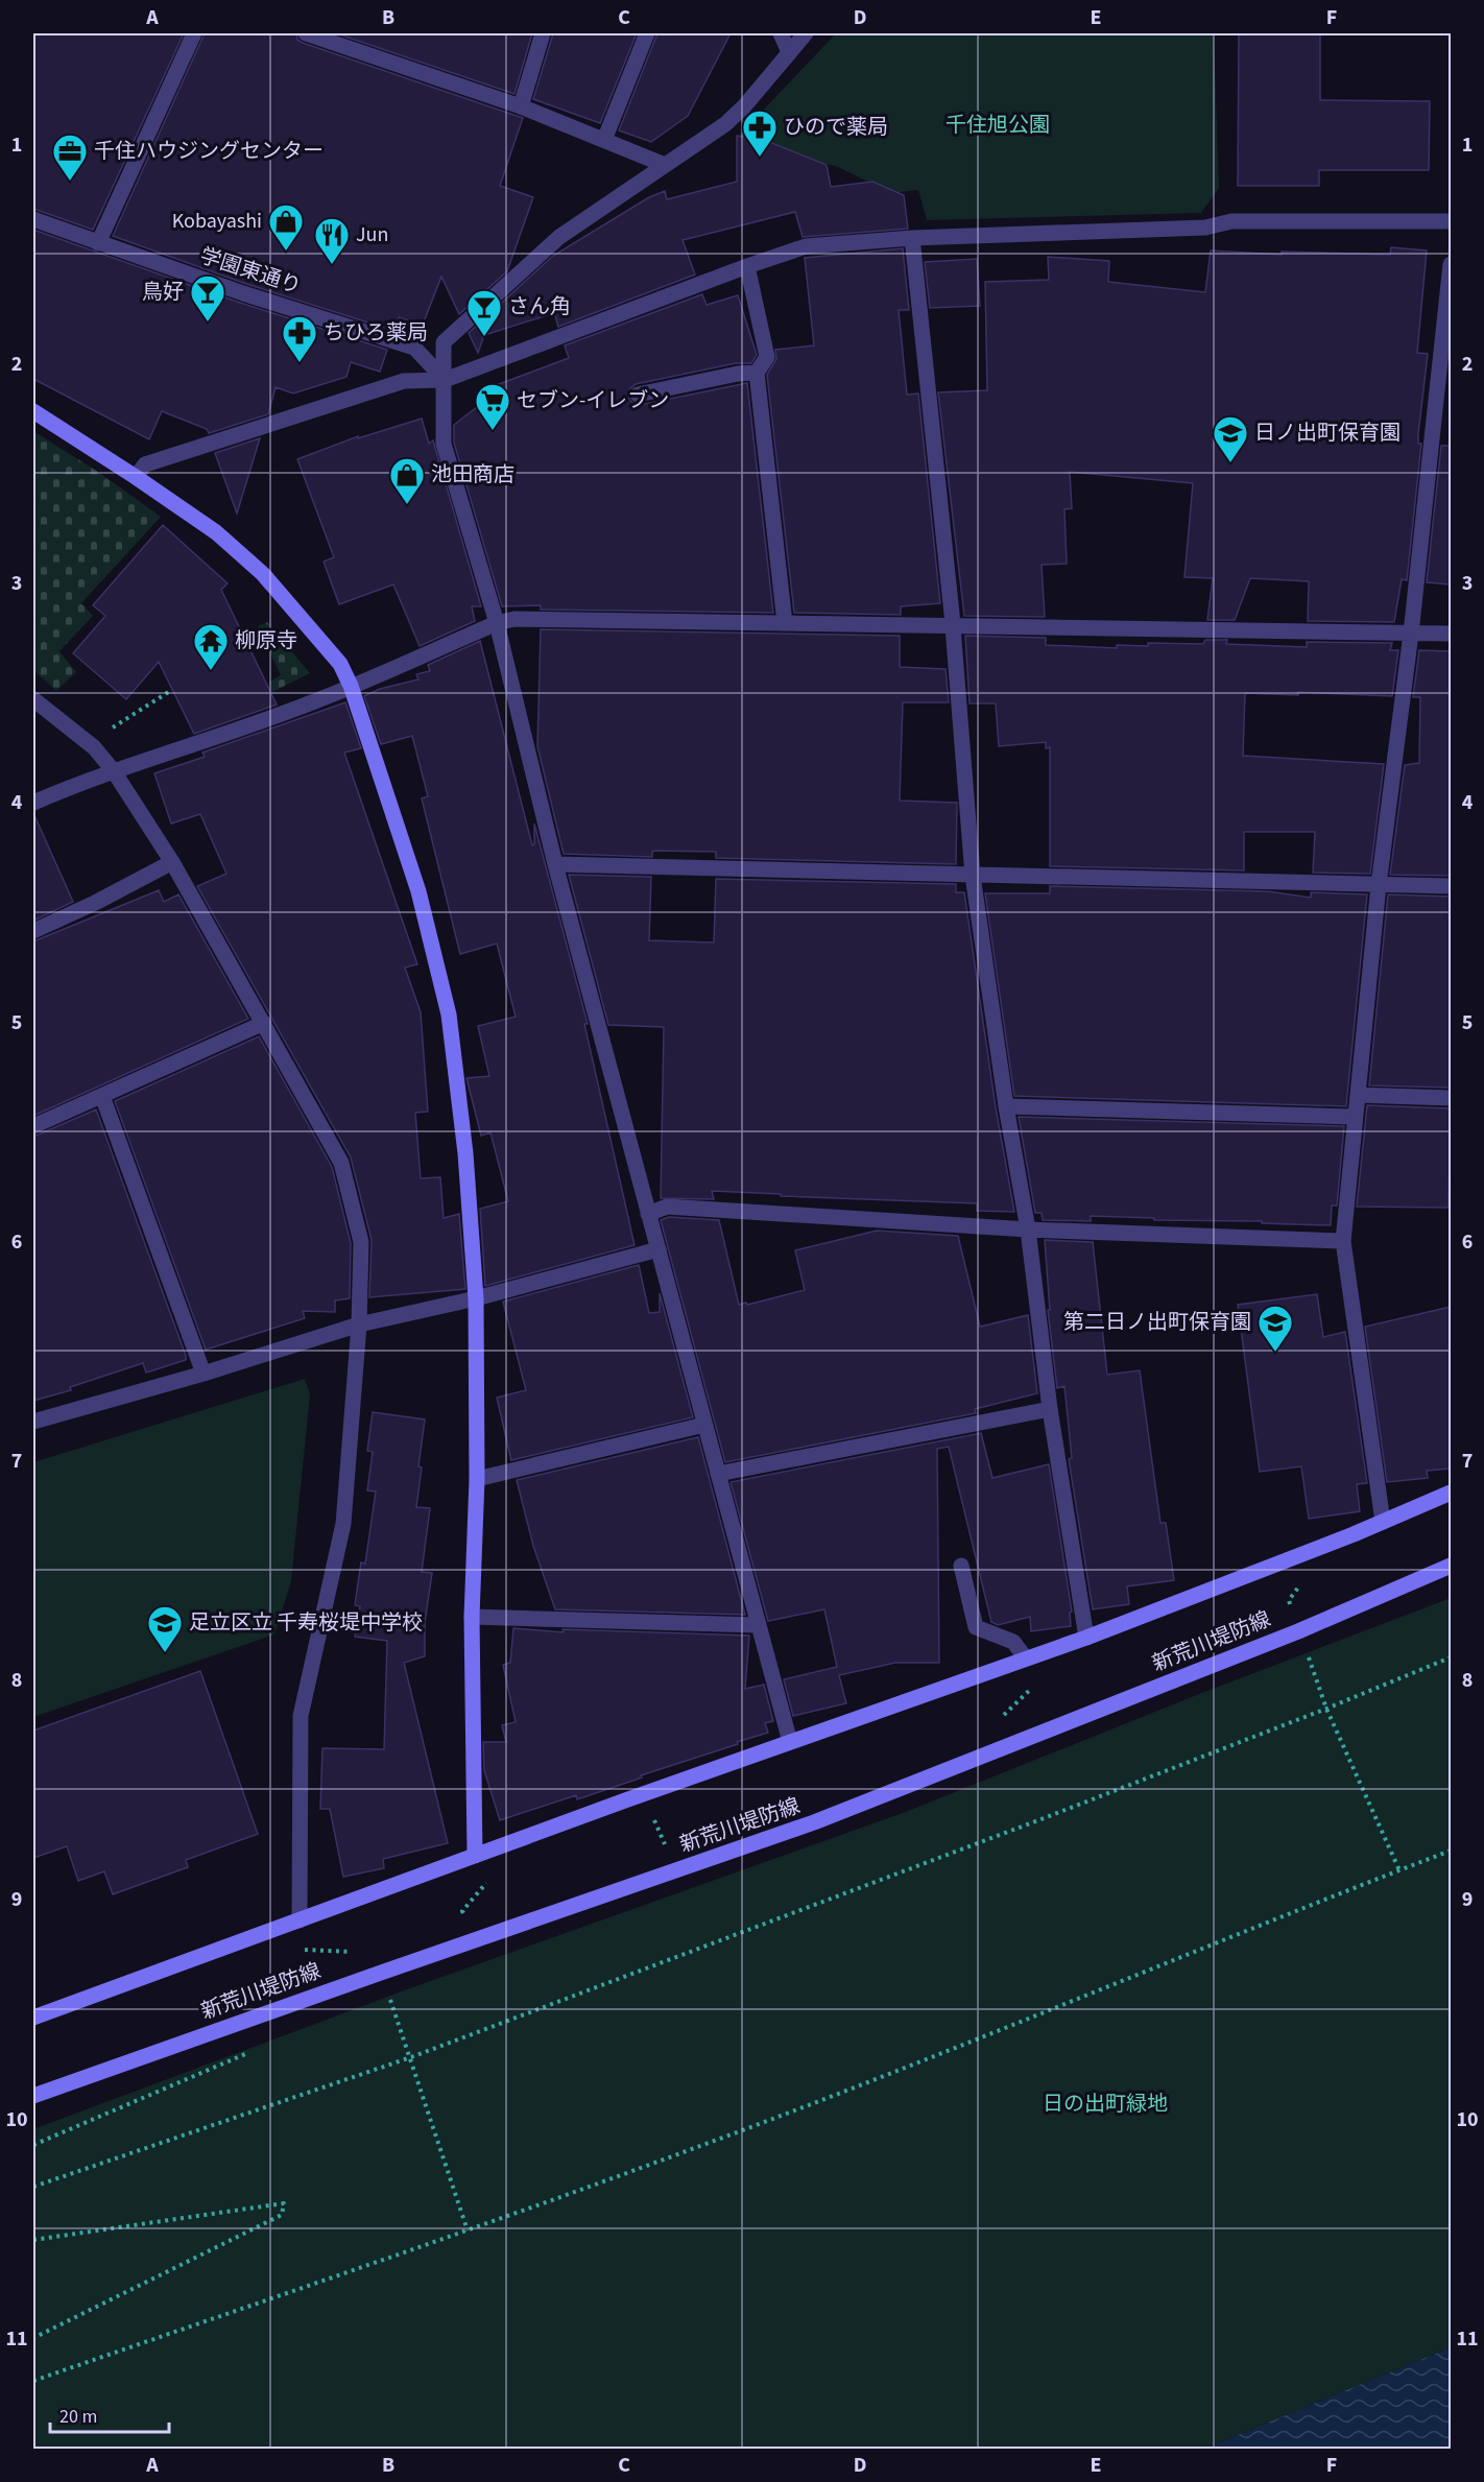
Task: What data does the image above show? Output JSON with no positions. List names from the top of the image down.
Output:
{
  "streets": {
    "main road": ["新荒川堤防線"],
    "street": ["学園東通り"]
  },
  "parks": ["千住旭公園", "日の出町緑地"],
  "places": {
    "pharmacy": ["ひので薬局", "ちひろ薬局"],
    "office": ["千住ハウジングセンター"],
    "shop": ["Kobayashi", "池田商店"],
    "restaurant": ["Jun"],
    "bar": ["鳥好", "さん角"],
    "supermarket": ["セブン-イレブン"],
    "school or university": ["日ノ出町保育園", "第二日ノ出町保育園", "足立区立 千寿桜堤中学校"],
    "temple": ["柳原寺"]
  },
  "scale_bar": "20 m",
  "grid": {
    "columns": [
      "A",
      "B",
      "C",
      "D",
      "E",
      "F"
    ],
    "rows": [
      "1",
      "2",
      "3",
      "4",
      "5",
      "6",
      "7",
      "8",
      "9",
      "10",
      "11"
    ]
  }
}
